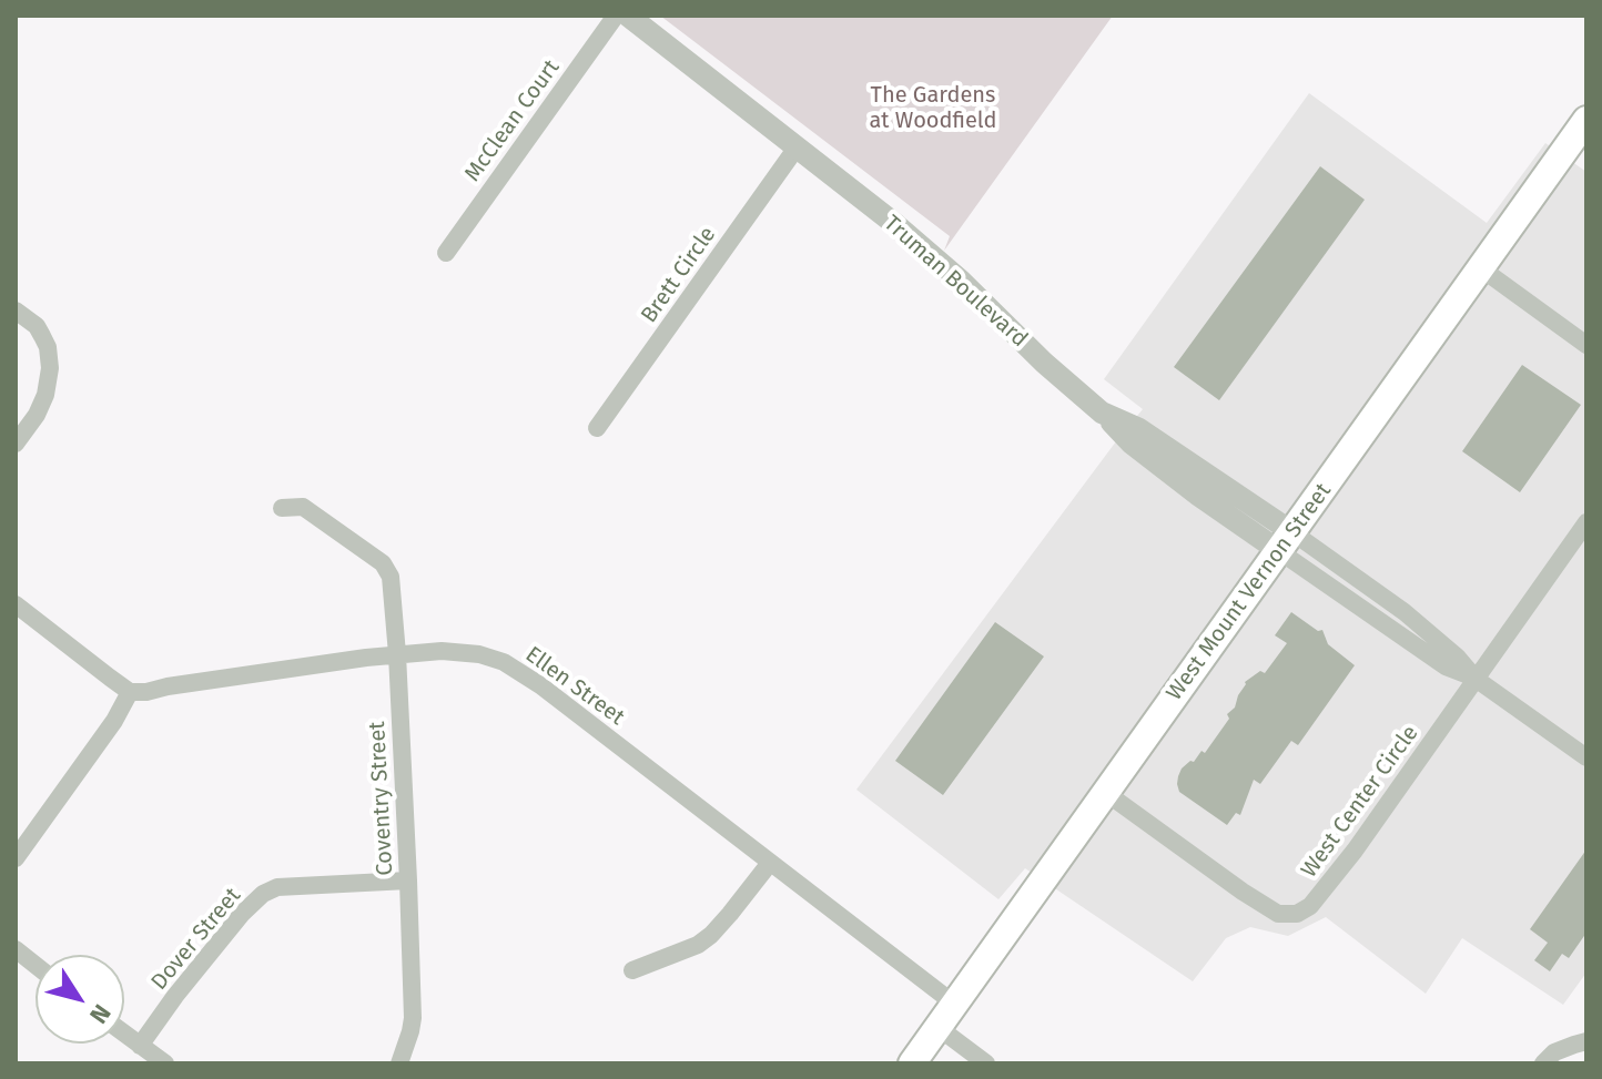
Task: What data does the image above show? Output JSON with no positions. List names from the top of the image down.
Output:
{
  "streets": {
    "main road": ["West Mount Vernon Street"],
    "street": [
      "McClean Court",
      "Brett Circle",
      "Truman Boulevard",
      "Ellen Street",
      "Coventry Street",
      "West Center Circle",
      "Dover Street"
    ]
  },
  "crossings": [
    ["Brett Circle", "Truman Boulevard"],
    ["Truman Boulevard", "West Mount Vernon Street"],
    ["West Mount Vernon Street", "Ellen Street"],
    ["West Mount Vernon Street", "West Center Circle"],
    ["Ellen Street", "Coventry Street"],
    ["Coventry Street", "Dover Street"]
  ],
  "parks": ["The Gardens at Woodfield"],
  "north": "bottom right"
}
